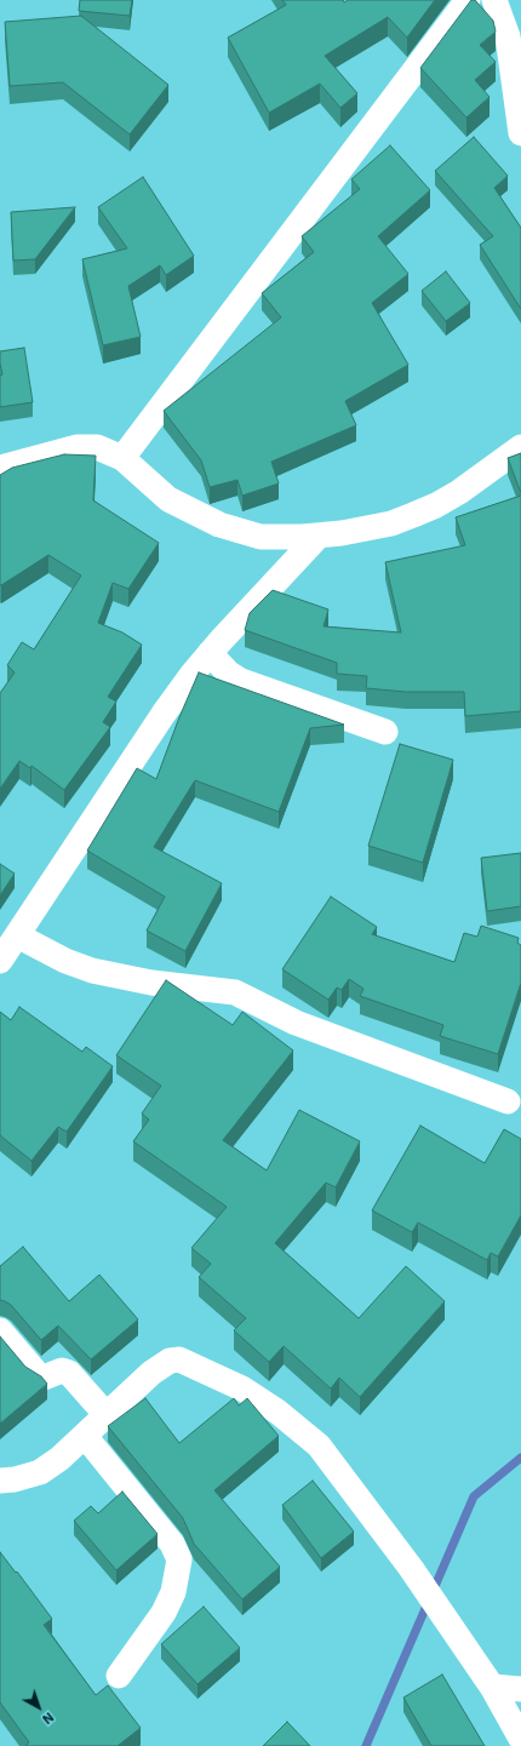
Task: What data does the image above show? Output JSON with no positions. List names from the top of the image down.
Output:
{
  "north": "bottom right"
}
